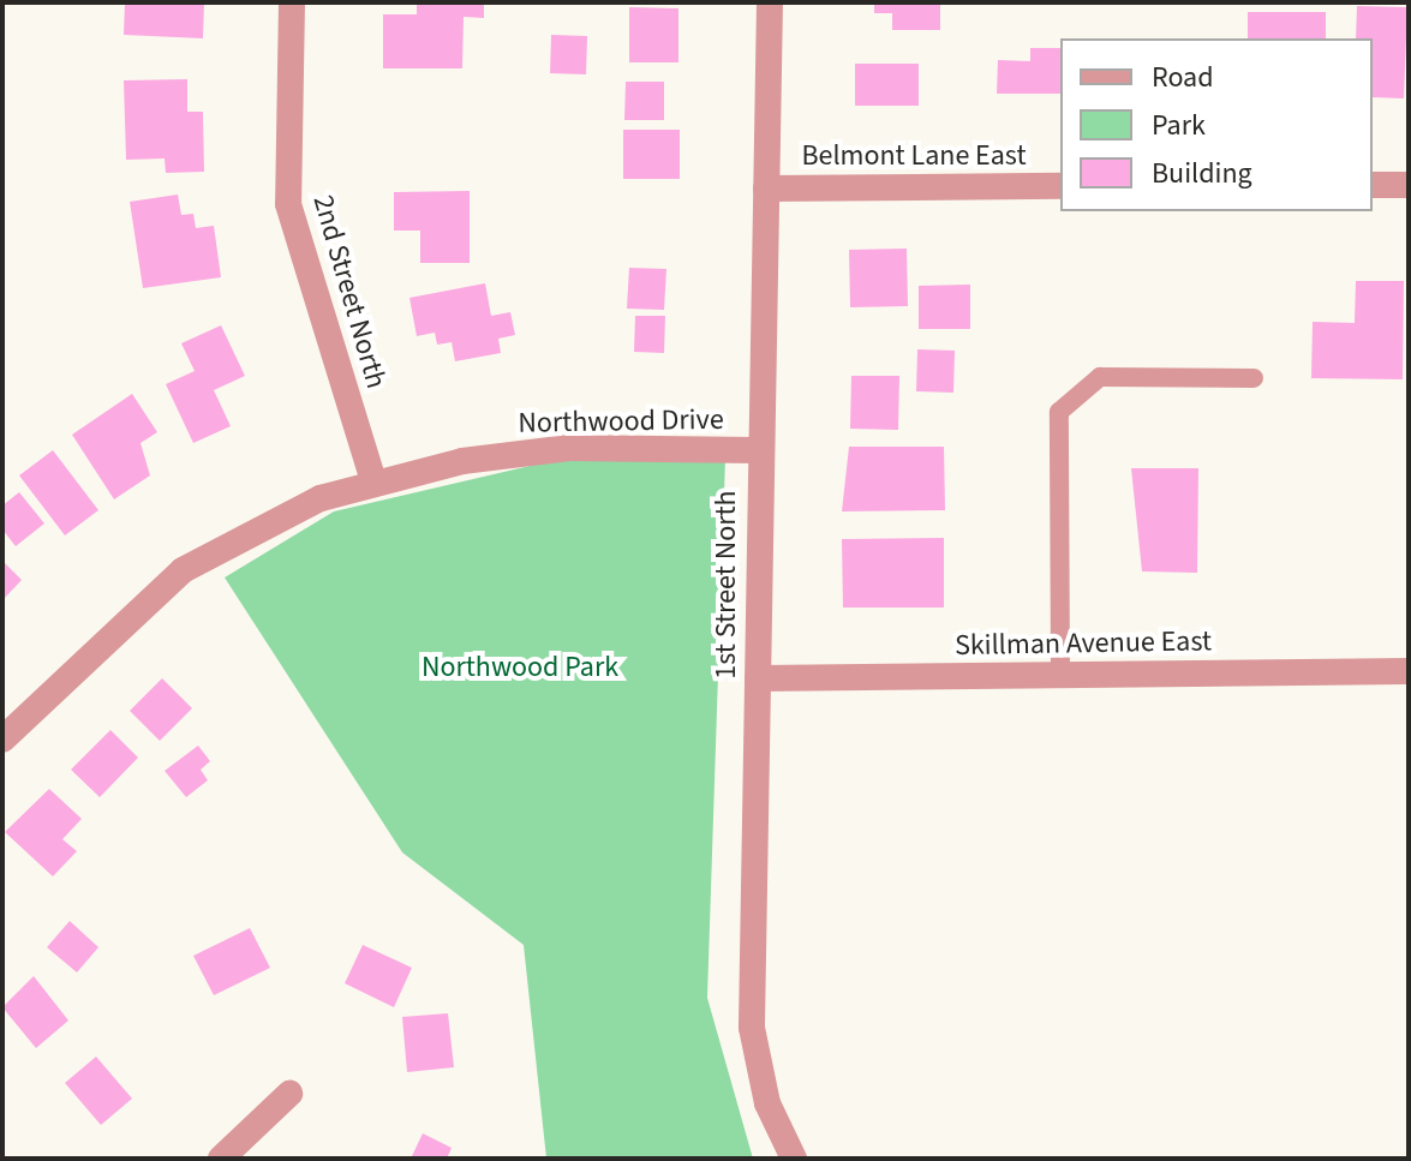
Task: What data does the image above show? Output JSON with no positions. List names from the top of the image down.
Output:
{
  "streets": {
    "street": [
      "Belmont Lane East",
      "2nd Street North",
      "Northwood Drive",
      "1st Street North",
      "Skillman Avenue East"
    ]
  },
  "crossings": [
    ["Belmont Lane East", "1st Street North"],
    ["2nd Street North", "Northwood Drive"],
    ["Northwood Drive", "1st Street North"],
    ["1st Street North", "Skillman Avenue East"]
  ],
  "parks": ["Northwood Park"],
  "legend": ["Road", "Park", "Building"]
}
